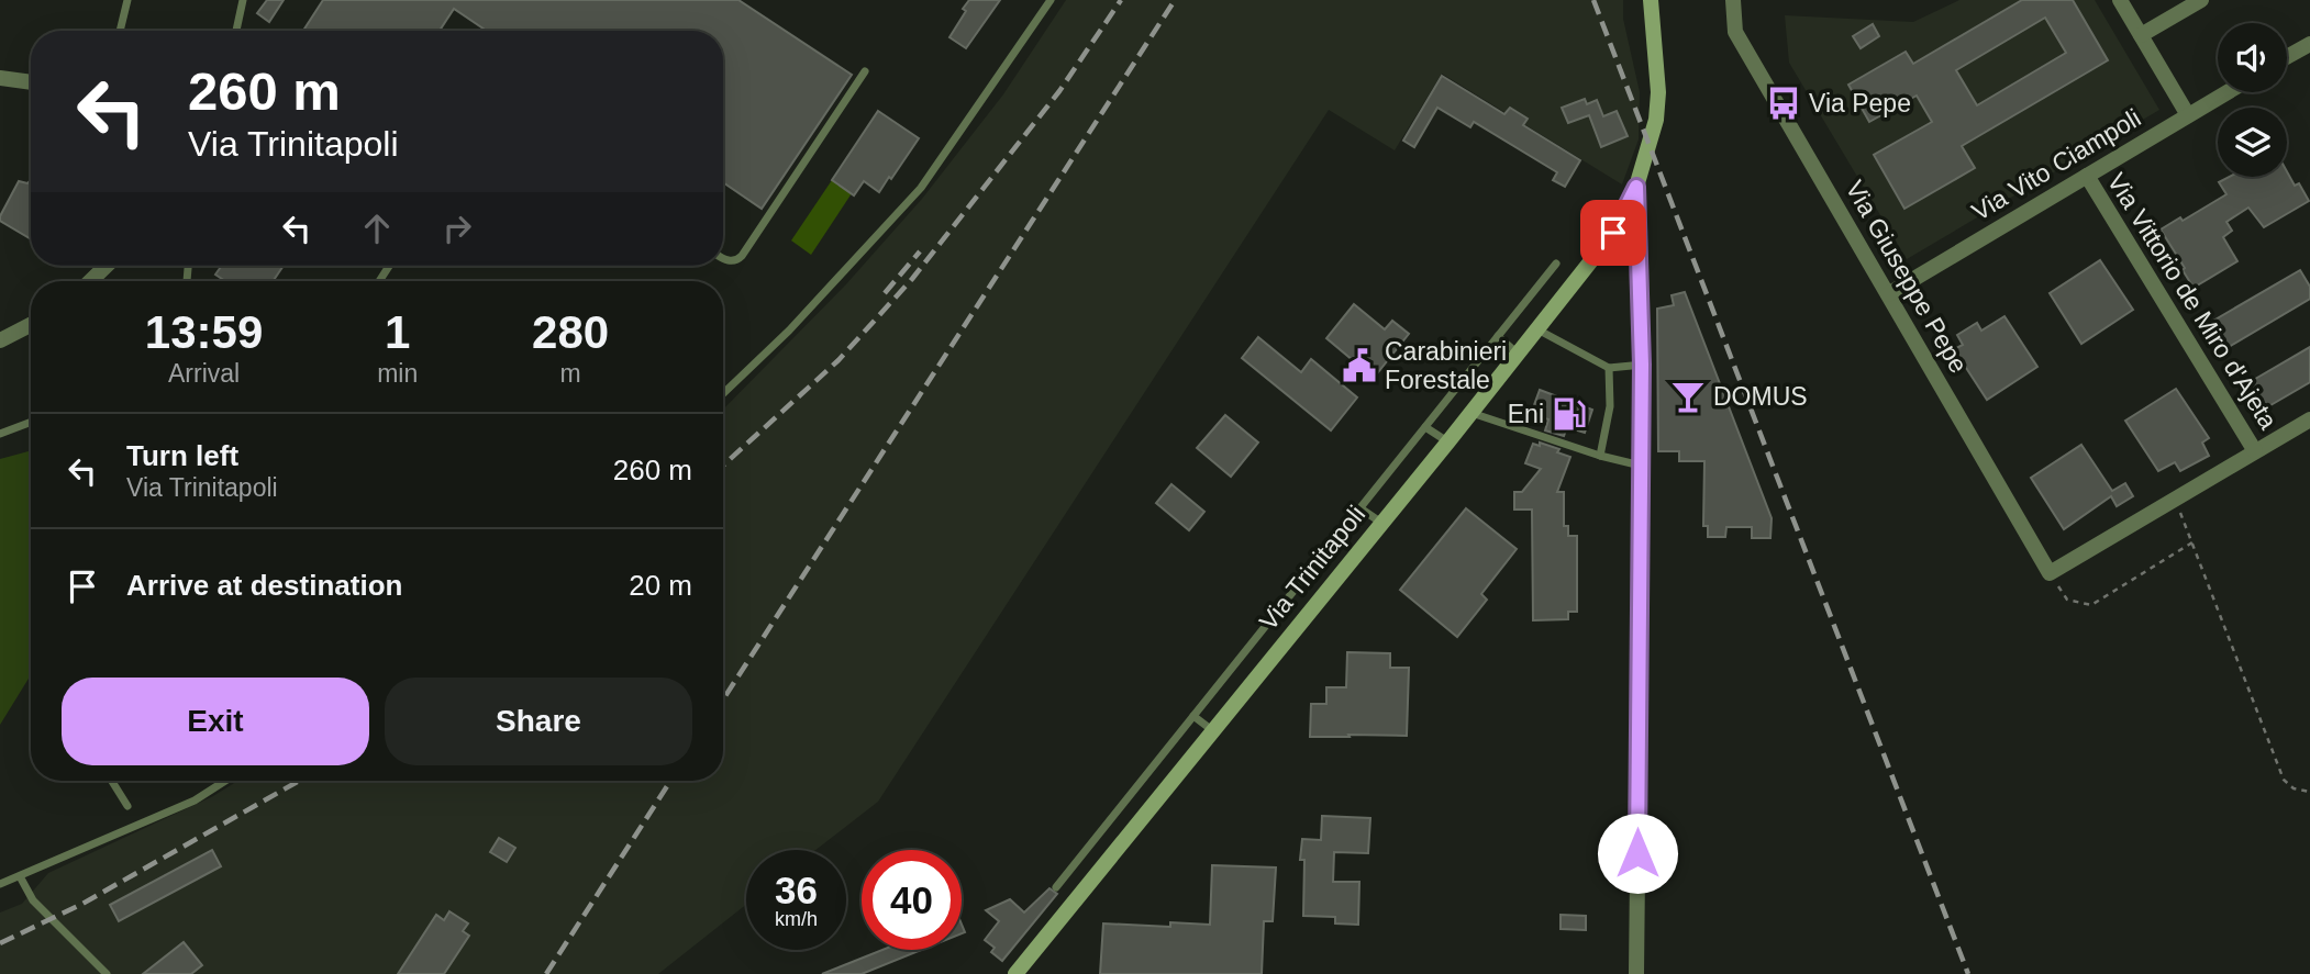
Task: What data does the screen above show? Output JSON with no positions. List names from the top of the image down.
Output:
{
  "streets": {
    "main road": ["Via Trinitapoli"],
    "street": ["Via Vito Ciampoli", "Via Giuseppe Pepe", "Via Vittorio de Miro d'Ajeta"]
  },
  "crossings": [
    ["Via Vito Ciampoli", "Via Giuseppe Pepe"],
    ["Via Vito Ciampoli", "Via Vittorio de Miro d'Ajeta"],
    ["Via Giuseppe Pepe", "Via Vittorio de Miro d'Ajeta"]
  ],
  "places": {
    "bus stop": ["Via Pepe"],
    "public building": ["Carabinieri Forestale"],
    "bar": ["DOMUS"],
    "fuel station": ["Eni"]
  },
  "page": {
    "turn": ["260 m", "Via Trinitapoli"],
    "eta": [
      "13:59",
      "Arrival",
      "1",
      "min",
      "280",
      "m"
    ],
    "list": [
      {
        "name": "Turn left",
        "note": "Via Trinitapoli",
        "value": "260 m"
      },
      {
        "name": "Arrive at destination",
        "value": "20 m"
      }
    ],
    "buttons": ["Exit", "Share"],
    "speed": "36 km/h",
    "limit": "40"
  }
}
